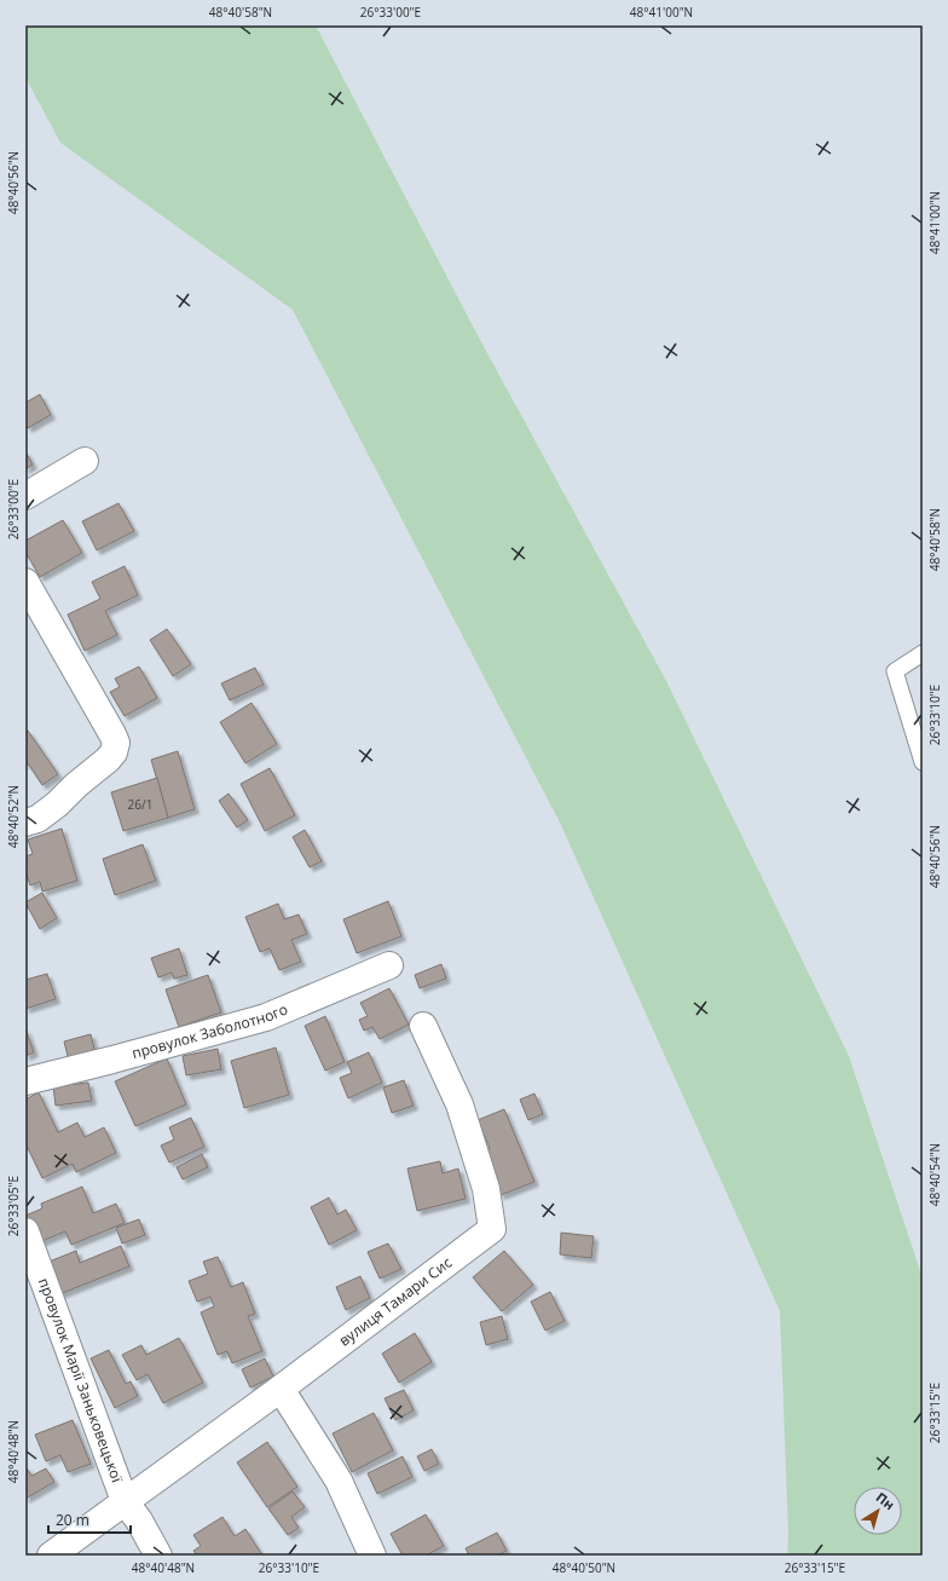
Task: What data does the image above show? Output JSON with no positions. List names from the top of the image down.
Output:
{
  "streets": {
    "street": ["провулок Заболотного", "вулиця Тамари Сис", "провулок Марії Заньковецької"]
  },
  "crossings": [
    ["вулиця Тамари Сис", "провулок Марії Заньковецької"]
  ],
  "house_numbers": ["26/1"],
  "scale_bar": "20 m",
  "north": "top right",
  "coordinates": [
    "48°40'58\"N",
    "26°33'00\"E",
    "48°41'00\"N",
    "48°40'56\"N",
    "26°33'10\"E",
    "48°40'52\"N",
    "48°40'54\"N",
    "26°33'05\"E",
    "26°33'15\"E",
    "48°40'48\"N",
    "48°40'50\"N"
  ]
}
